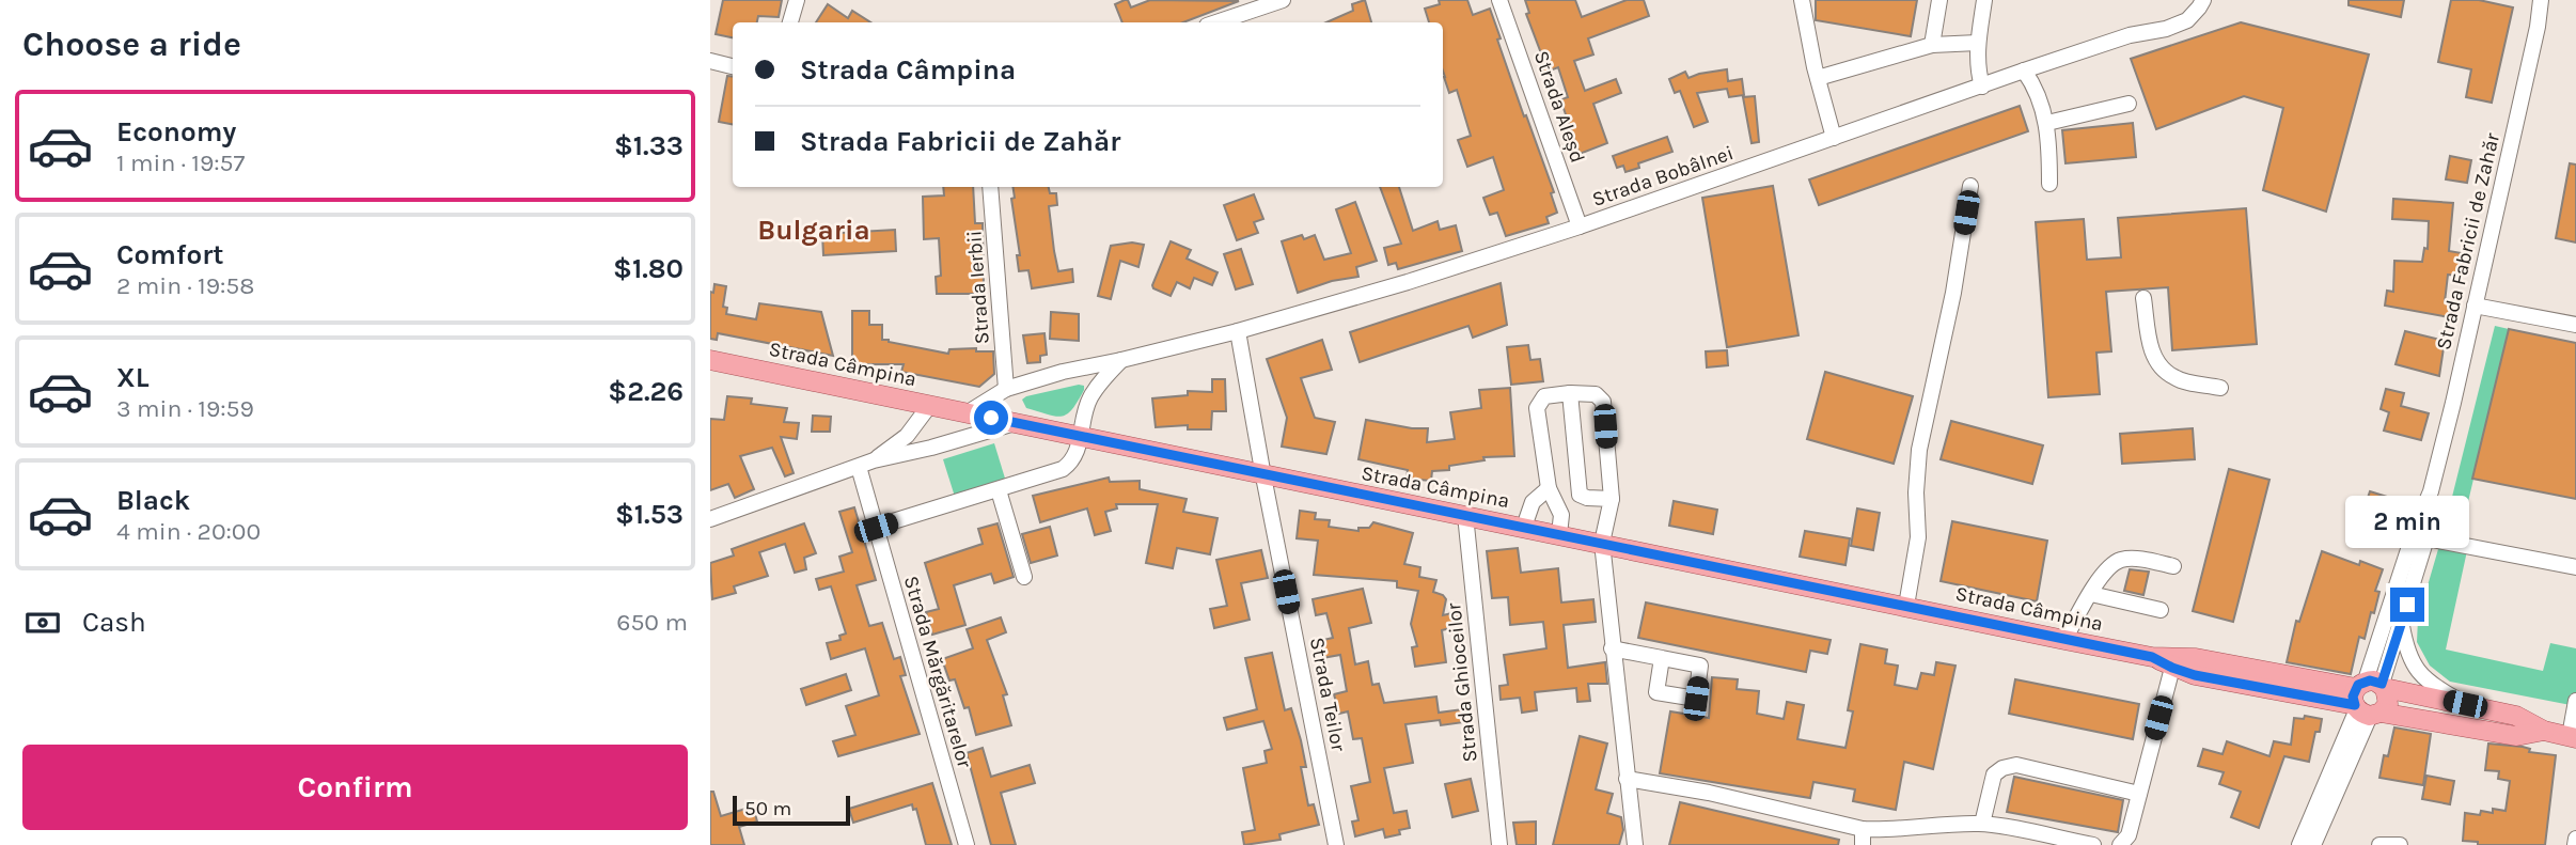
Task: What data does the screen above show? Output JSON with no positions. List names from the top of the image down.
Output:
{
  "streets": {
    "main road": ["Strada Câmpina"],
    "street": [
      "Strada Aleșd",
      "Strada Bobâlnei",
      "Strada Fabricii de Zahăr",
      "Strada Ierbii",
      "Strada Mărgăritarelor",
      "Strada Ghioceilor",
      "Strada Teilor"
    ]
  },
  "crossings": [
    ["Strada Aleșd", "Strada Bobâlnei"],
    ["Strada Bobâlnei", "Strada Ierbii"],
    ["Strada Bobâlnei", "Strada Câmpina"],
    ["Strada Bobâlnei", "Strada Teilor"],
    ["Strada Fabricii de Zahăr", "Strada Câmpina"],
    ["Strada Câmpina", "Strada Ghioceilor"],
    ["Strada Câmpina", "Strada Teilor"]
  ],
  "districts": ["Bulgaria"],
  "scale_bar": "50 m",
  "page": {
    "heading": "Choose a ride",
    "banner": ["Strada Câmpina", "Strada Fabricii de Zahăr"],
    "list": [
      {
        "name": "Economy",
        "note": "1 min · 19:57",
        "value": "$1.33"
      },
      {
        "name": "Comfort",
        "note": "2 min · 19:58",
        "value": "$1.80"
      },
      {
        "name": "XL",
        "note": "3 min · 19:59",
        "value": "$2.26"
      },
      {
        "name": "Black",
        "note": "4 min · 20:00",
        "value": "$1.53"
      }
    ],
    "bubble": "2 min",
    "pay": ["Cash", "650 m"],
    "buttons": "Confirm",
    "scale": "50 m"
  }
}
